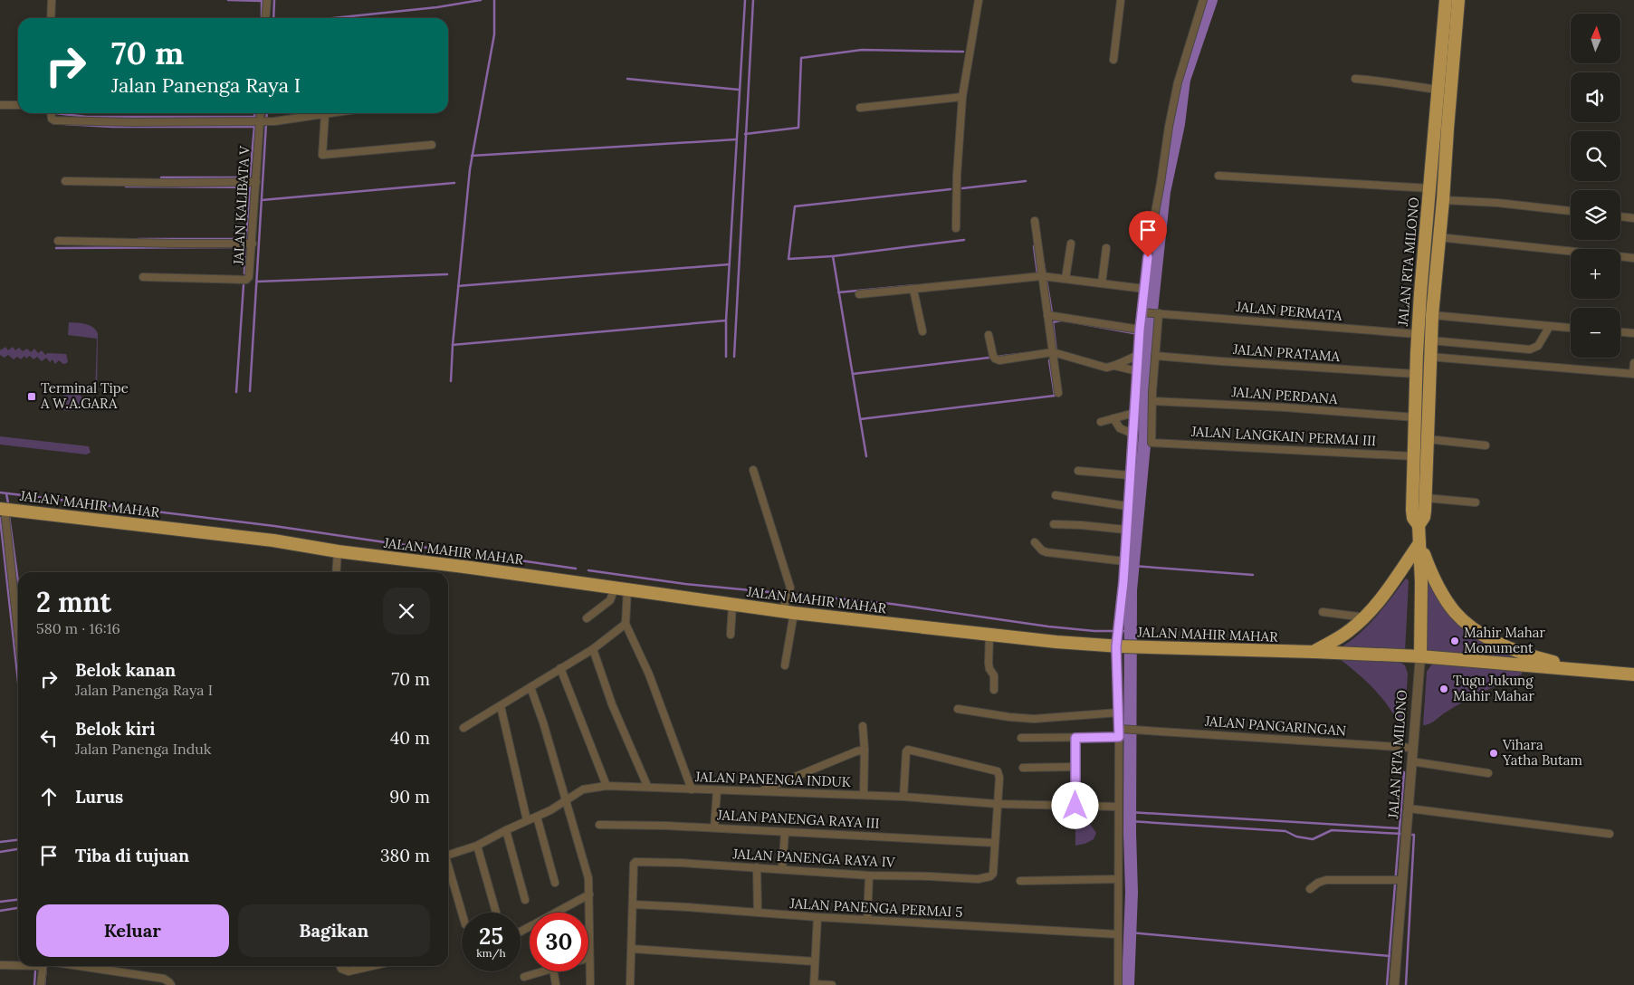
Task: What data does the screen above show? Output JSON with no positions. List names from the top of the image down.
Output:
{
  "streets": {
    "highway": ["JALAN RTA MILONO", "JALAN MAHIR MAHAR"],
    "street": [
      "JALAN KALIBATA V",
      "JALAN PERMATA",
      "JALAN PRATAMA",
      "JALAN PERDANA",
      "JALAN LANGKAIN PERMAI III",
      "JALAN PANGARINGAN",
      "JALAN PANENGA INDUK",
      "JALAN PANENGA RAYA III",
      "JALAN PANENGA RAYA IV",
      "JALAN PANENGA PERMAI 5"
    ]
  },
  "crossings": [
    ["JALAN RTA MILONO", "JALAN PERMATA"],
    ["JALAN RTA MILONO", "JALAN PRATAMA"],
    ["JALAN RTA MILONO", "JALAN PERDANA"],
    ["JALAN RTA MILONO", "JALAN LANGKAIN PERMAI III"],
    ["JALAN RTA MILONO", "JALAN MAHIR MAHAR"],
    ["JALAN RTA MILONO", "JALAN PANGARINGAN"],
    ["JALAN PERDANA", "JALAN LANGKAIN PERMAI III"],
    ["JALAN PANENGA RAYA III", "JALAN PANENGA RAYA IV"],
    ["JALAN PANENGA RAYA IV", "JALAN PANENGA PERMAI 5"]
  ],
  "places": {
    "transit": ["Terminal Tipe A W.A.GARA"],
    "other": ["Mahir Mahar Monument", "Tugu Jukung Mahir Mahar", "Vihara Yatha Butam"]
  },
  "north": "top",
  "page": {
    "map_buttons": ["+", "−"],
    "turn": ["70 m", "Jalan Panenga Raya I"],
    "heading": ["2 mnt", "580 m · 16:16"],
    "list": [
      {
        "name": "Belok kanan",
        "note": "Jalan Panenga Raya I",
        "value": "70 m"
      },
      {
        "name": "Belok kiri",
        "note": "Jalan Panenga Induk",
        "value": "40 m"
      },
      {
        "name": "Lurus",
        "value": "90 m"
      },
      {
        "name": "Tiba di tujuan",
        "value": "380 m"
      }
    ],
    "buttons": ["Keluar", "Bagikan"],
    "speed": "25 km/h",
    "limit": "30"
  }
}
